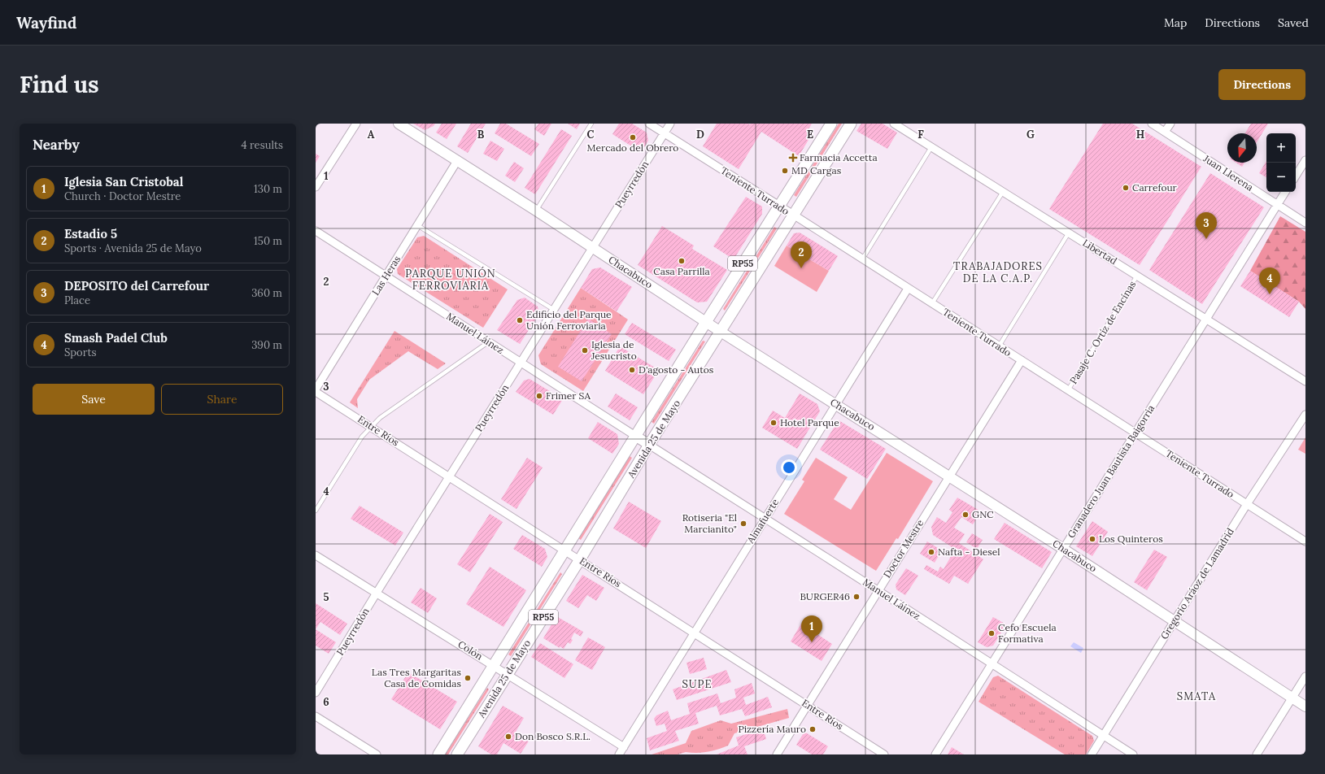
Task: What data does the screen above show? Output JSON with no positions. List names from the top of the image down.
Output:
{
  "streets": {
    "main road": ["RP55", "Chacabuco", "Avenida 25 de Mayo"],
    "street": [
      "Juan Llerena",
      "Pueyrredón",
      "Teniente Turrado",
      "Libertad",
      "Las Heras",
      "Manuel Láinez",
      "Entre Ríos",
      "Granadero Juan Bautista Baigorria",
      "Almafuerte",
      "Doctor Mestre",
      "Gregorio Aráoz de Lamadrid",
      "Colón"
    ],
    "lane": ["Pasaje C. Ortíz de Encínas"]
  },
  "crossings": [
    ["Juan Llerena", "Granadero Juan Bautista Baigorria"],
    ["Pueyrredón", "Teniente Turrado"],
    ["Pueyrredón", "Chacabuco"],
    ["Pueyrredón", "Manuel Láinez"],
    ["Pueyrredón", "Entre Ríos"],
    ["Pueyrredón", "Colón"],
    ["Teniente Turrado", "Pasaje C. Ortíz de Encínas"],
    ["Teniente Turrado", "Avenida 25 de Mayo"],
    ["Teniente Turrado", "Granadero Juan Bautista Baigorria"],
    ["Teniente Turrado", "Almafuerte"],
    ["Teniente Turrado", "Doctor Mestre"],
    ["Teniente Turrado", "Gregorio Aráoz de Lamadrid"],
    ["Libertad", "Pasaje C. Ortíz de Encínas"],
    ["Libertad", "Granadero Juan Bautista Baigorria"],
    ["Chacabuco", "Las Heras"],
    ["Chacabuco", "Avenida 25 de Mayo"],
    ["Chacabuco", "Granadero Juan Bautista Baigorria"],
    ["Chacabuco", "Almafuerte"],
    ["Chacabuco", "Doctor Mestre"],
    ["Chacabuco", "Gregorio Aráoz de Lamadrid"],
    ["Las Heras", "Manuel Láinez"],
    ["Las Heras", "Entre Ríos"],
    ["Manuel Láinez", "Avenida 25 de Mayo"],
    ["Manuel Láinez", "Granadero Juan Bautista Baigorria"],
    ["Manuel Láinez", "Almafuerte"],
    ["Manuel Láinez", "Doctor Mestre"],
    ["Manuel Láinez", "Gregorio Aráoz de Lamadrid"],
    ["Entre Ríos", "Avenida 25 de Mayo"],
    ["Entre Ríos", "Almafuerte"],
    ["Entre Ríos", "Doctor Mestre"],
    ["Avenida 25 de Mayo", "Colón"],
    ["Almafuerte", "Colón"]
  ],
  "districts": [
    "TRABAJADORES DE LA C.A.P.",
    "PARQUE UNIÓN FERROVIARIA",
    "SUPE",
    "SMATA"
  ],
  "places": {
    "other": [
      "Mercado del Obrero",
      "MD Cargas",
      "Carrefour",
      "Casa Parrilla",
      "Edificio del Parque Unión Ferroviaria",
      "Iglesia de Jesucristo",
      "D'agosto - Autos",
      "Frimer SA",
      "Hotel Parque",
      "GNC",
      "Rotiseria \"El Marcianito\"",
      "Los Quinteros",
      "Nafta - Diesel",
      "BURGER46",
      "Cefo Escuela Formativa",
      "Las Tres Margaritas Casa de Comidas",
      "Pizzería Mauro",
      "Don Bosco S.R.L."
    ],
    "health": ["Farmacia Accetta"]
  },
  "north": "bottom",
  "page": {
    "header": "Wayfind",
    "nav": ["Map", "Directions", "Saved"],
    "buttons": [
      "Directions",
      ["Save", "Share"]
    ],
    "title": "Find us",
    "heading": ["Nearby", "4 results"],
    "map_buttons": ["+", "−"],
    "list": [
      {
        "mark": "1",
        "name": "Iglesia San Cristobal",
        "note": "Church · Doctor Mestre",
        "value": "130 m"
      },
      {
        "mark": "2",
        "name": "Estadio 5",
        "note": "Sports · Avenida 25 de Mayo",
        "value": "150 m"
      },
      {
        "mark": "3",
        "name": "DEPOSITO del Carrefour",
        "note": "Place",
        "value": "360 m"
      },
      {
        "mark": "4",
        "name": "Smash Padel Club",
        "note": "Sports",
        "value": "390 m"
      }
    ],
    "pins": [
      "3",
      "2",
      "4",
      "1"
    ]
  },
  "grid": {
    "columns": [
      "A",
      "B",
      "C",
      "D",
      "E",
      "F",
      "G",
      "H"
    ],
    "rows": [
      "1",
      "2",
      "3",
      "4",
      "5",
      "6"
    ]
  }
}
